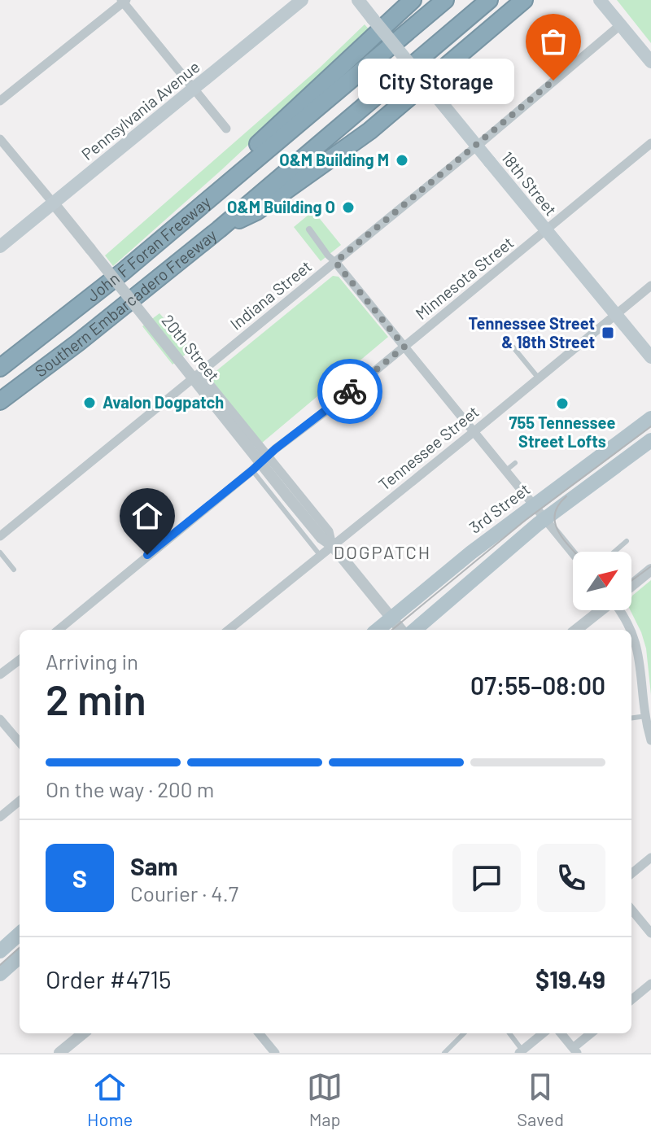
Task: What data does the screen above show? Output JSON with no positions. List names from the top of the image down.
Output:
{
  "streets": {
    "highway": ["John F Foran Freeway", "Southern Embarcadero Freeway"],
    "main road": ["Pennsylvania Avenue", "18th Street", "3rd Street"],
    "street": [
      "Minnesota Street",
      "Indiana Street",
      "20th Street",
      "Tennessee Street"
    ]
  },
  "crossings": [
    ["Pennsylvania Avenue", "20th Street"],
    ["18th Street", "Minnesota Street"],
    ["18th Street", "Tennessee Street"],
    ["Minnesota Street", "20th Street"],
    ["Indiana Street", "20th Street"],
    ["20th Street", "Tennessee Street"],
    ["20th Street", "3rd Street"]
  ],
  "districts": ["DOGPATCH"],
  "places": {
    "other": [
      "City Storage",
      "O&M Building M",
      "O&M Building O",
      "Avalon Dogpatch",
      "755 Tennessee Street Lofts"
    ],
    "transit": ["Tennessee Street & 18th Street"]
  },
  "north": "top right",
  "page": {
    "bubble": "City Storage",
    "heading": ["2 min", "Arriving in", "07:55–08:00"],
    "panel": [
      "Sam",
      "Courier · 4.7",
      "Order #4715",
      "$19.49"
    ],
    "bar": "On the way · 200 m",
    "round": "S",
    "tabs": ["Home", "Map", "Saved"]
  }
}
